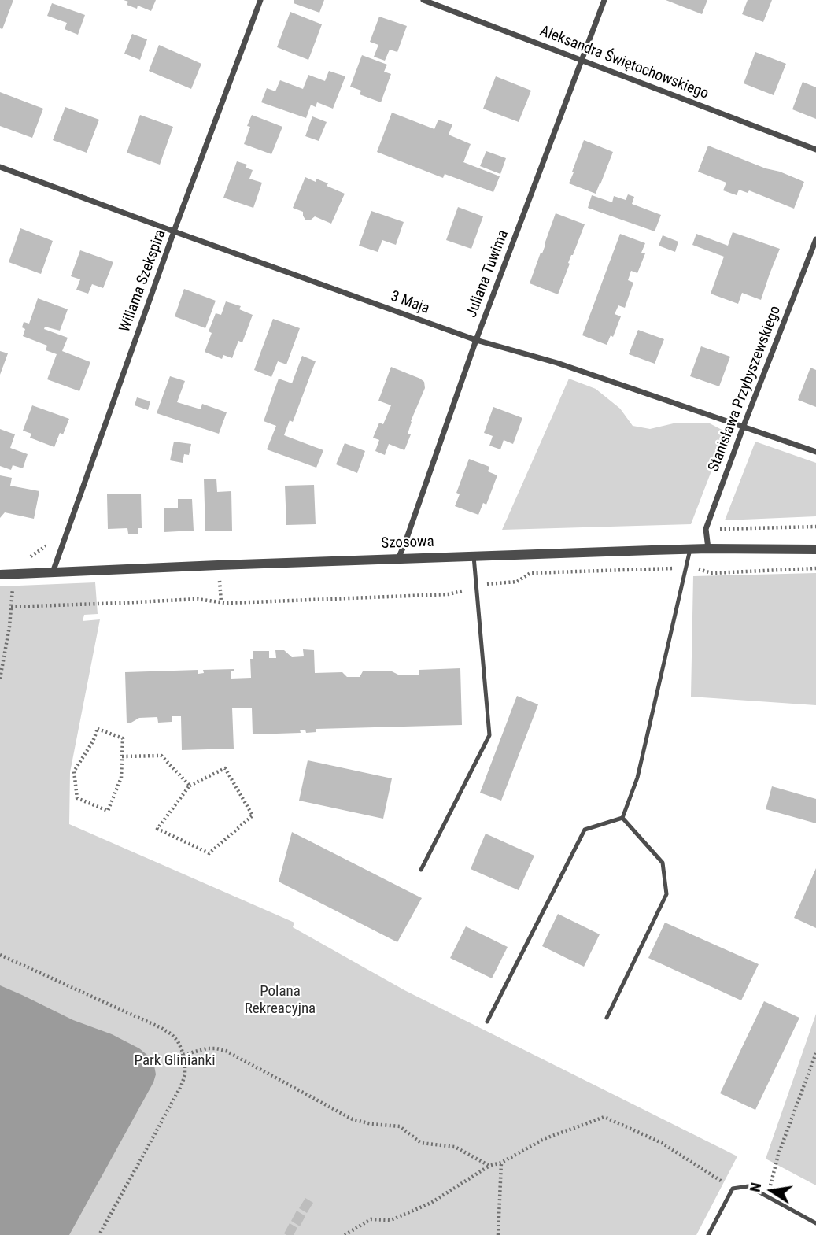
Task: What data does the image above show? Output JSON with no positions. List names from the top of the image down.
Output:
{
  "streets": {
    "street": [
      "Aleksandra Świętochowskiego",
      "Juliana Tuwima",
      "Wiliama Szekspira",
      "3 Maja",
      "Stanisława Przybyszewskiego",
      "Szosowa"
    ]
  },
  "crossings": [
    ["Aleksandra Świętochowskiego", "Juliana Tuwima"],
    ["Juliana Tuwima", "3 Maja"],
    ["Juliana Tuwima", "Szosowa"],
    ["Wiliama Szekspira", "3 Maja"],
    ["Wiliama Szekspira", "Szosowa"],
    ["3 Maja", "Stanisława Przybyszewskiego"],
    ["Stanisława Przybyszewskiego", "Szosowa"]
  ],
  "parks": ["Polana Rekreacyjna", "Park Glinianki"],
  "north": "left"
}
